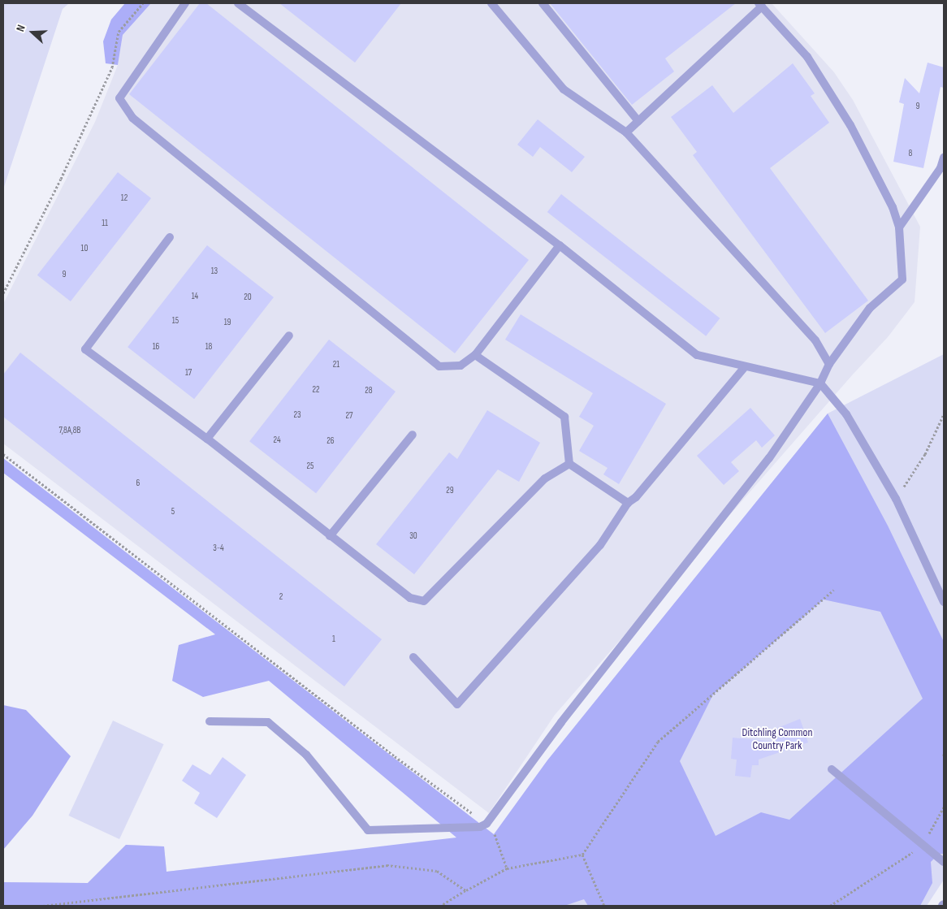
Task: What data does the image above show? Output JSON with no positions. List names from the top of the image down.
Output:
{
  "parks": ["Ditchling Common Country Park"],
  "house_numbers": [
    "9",
    "8",
    "12",
    "11",
    "10",
    "13",
    "9",
    "14",
    "20",
    "15",
    "19",
    "16",
    "18",
    "21",
    "17",
    "22",
    "28",
    "23",
    "27",
    "7,8A,8B",
    "24",
    "26",
    "25",
    "6",
    "29",
    "5",
    "30",
    "3-4",
    "2",
    "1"
  ],
  "north": "left"
}
